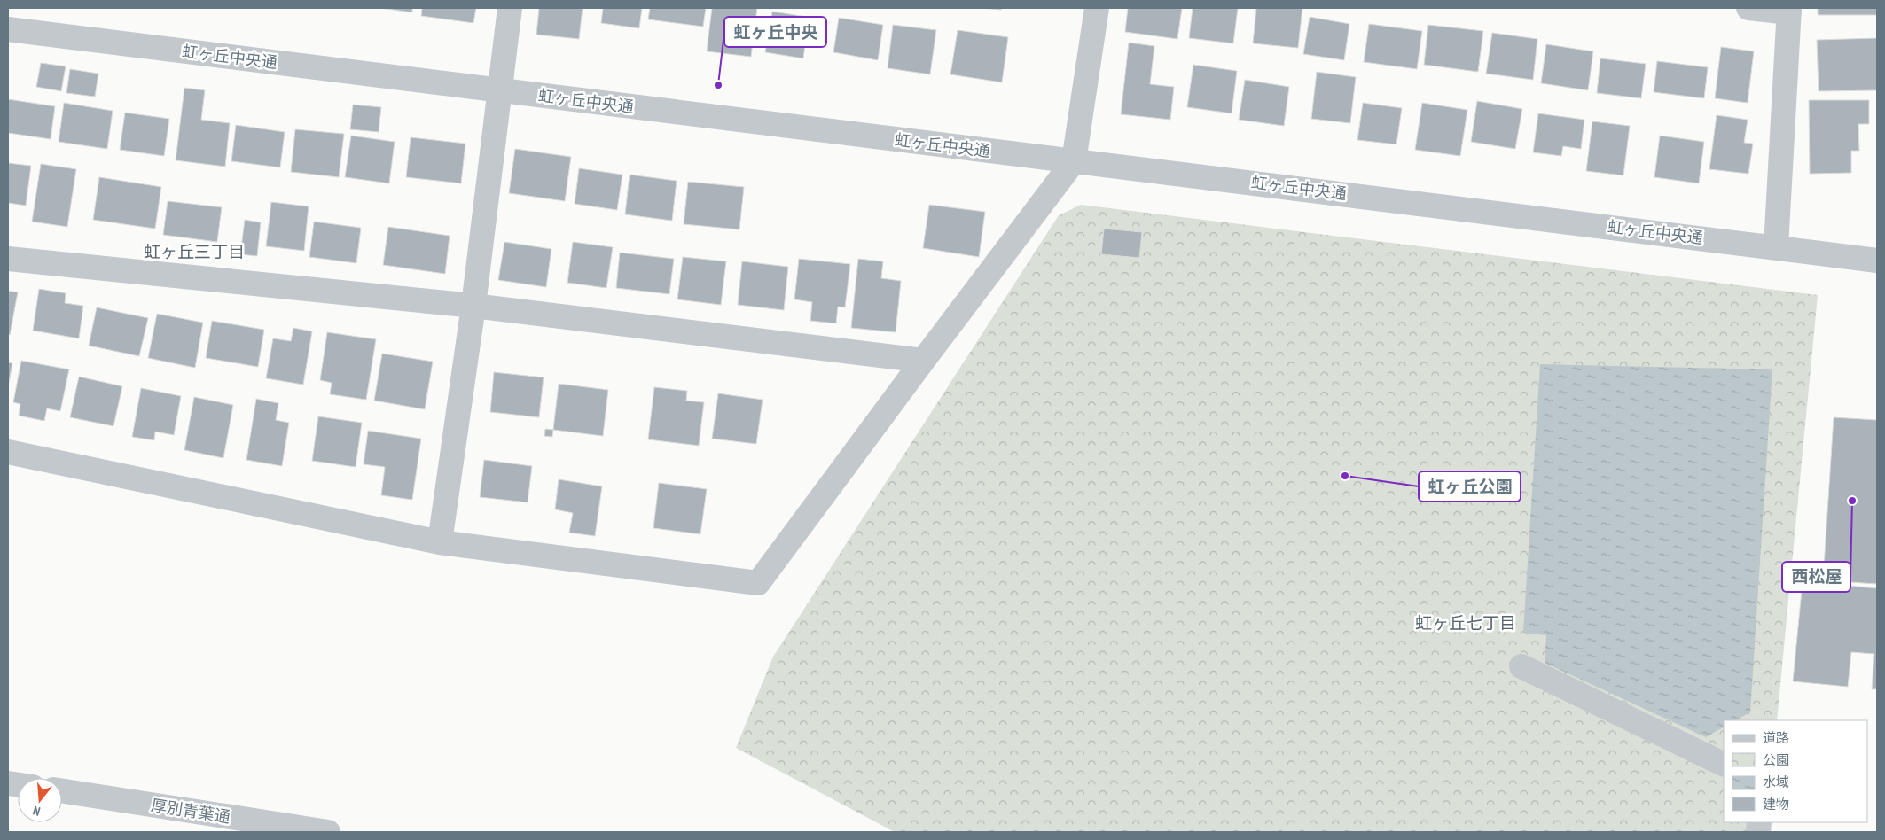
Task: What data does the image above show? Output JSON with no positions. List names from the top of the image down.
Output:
{
  "streets": {
    "street": ["虹ヶ丘中央通", "厚別青葉通"]
  },
  "districts": ["虹ヶ丘三丁目", "虹ヶ丘七丁目"],
  "places": ["虹ヶ丘中央", "虹ヶ丘公園", "西松屋"],
  "legend": [
    "道路",
    "公園",
    "水域",
    "建物"
  ],
  "north": "bottom"
}
